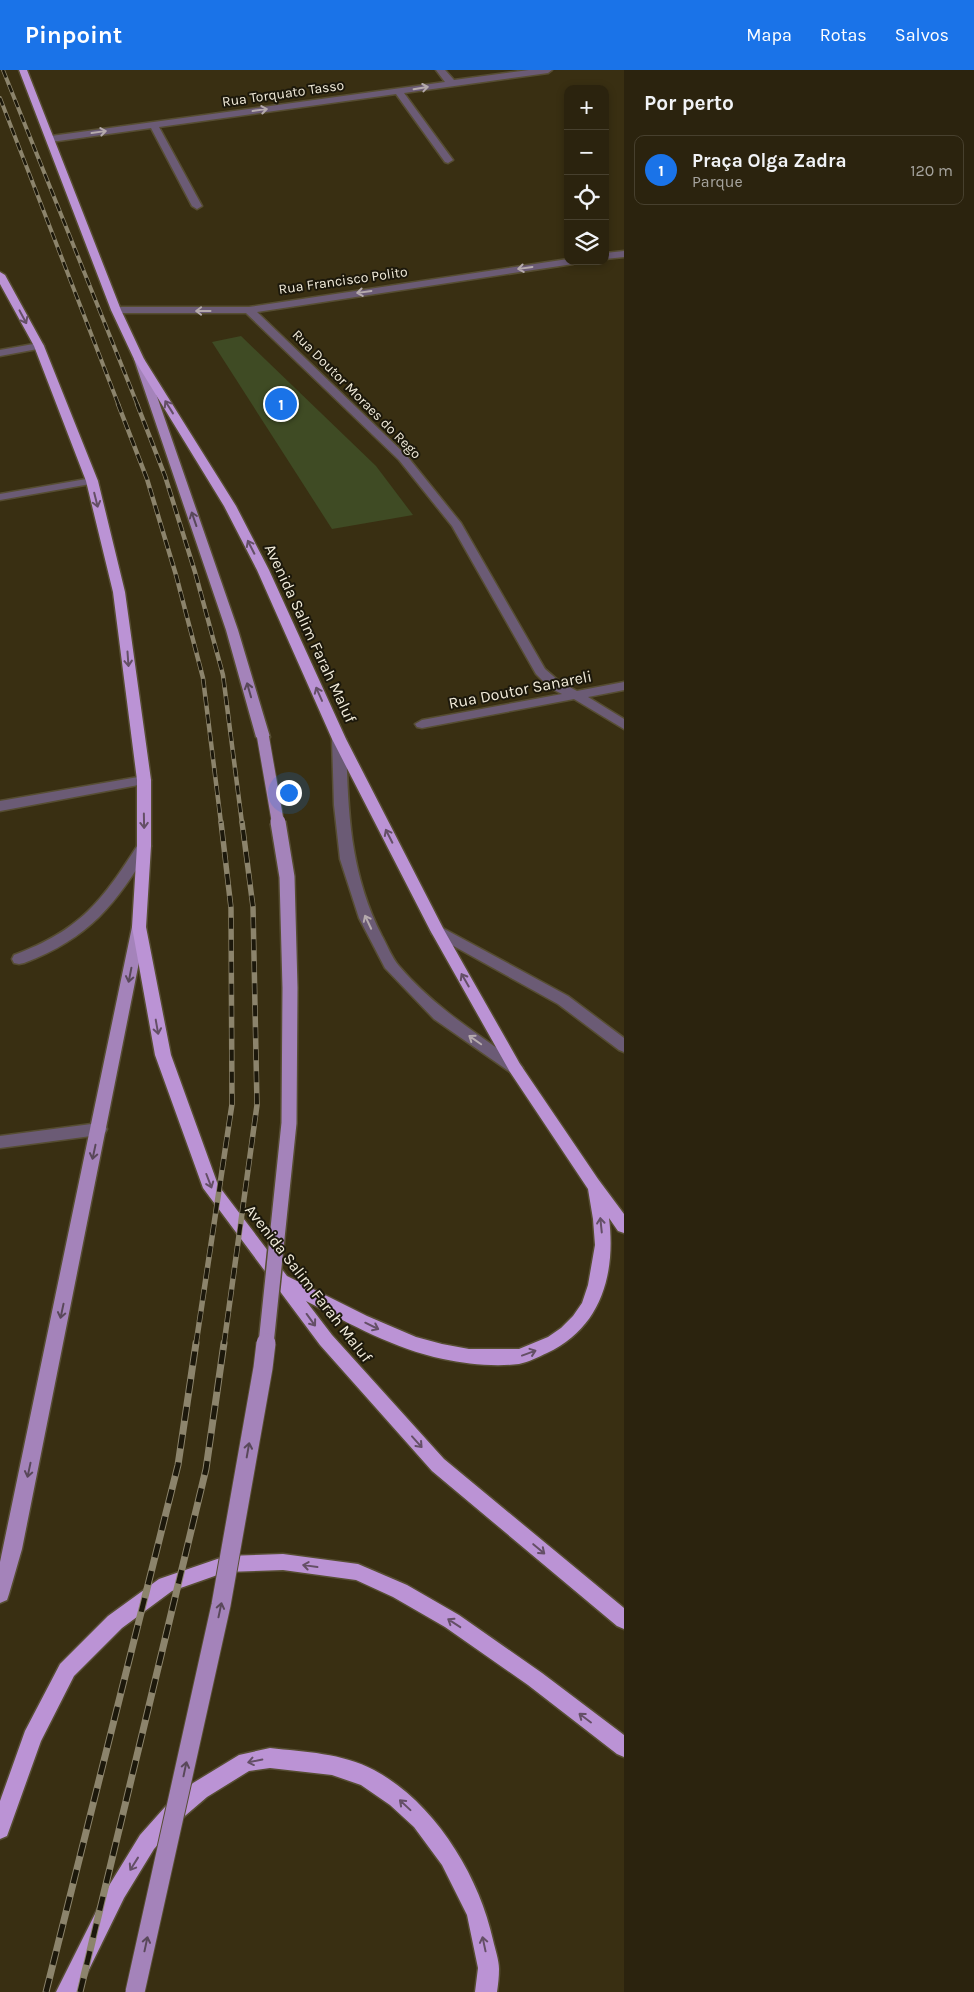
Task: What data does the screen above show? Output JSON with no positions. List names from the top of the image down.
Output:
{
  "streets": {
    "highway": ["Avenida Salim Farah Maluf"],
    "street": [
      "Rua Torquato Tasso",
      "Rua Francisco Polito",
      "Rua Doutor Moraes do Rego",
      "Rua Doutor Sanareli"
    ]
  },
  "crossings": [
    ["Rua Torquato Tasso", "Avenida Salim Farah Maluf"],
    ["Rua Francisco Polito", "Rua Doutor Moraes do Rego"],
    ["Rua Francisco Polito", "Avenida Salim Farah Maluf"],
    ["Rua Doutor Moraes do Rego", "Rua Doutor Sanareli"]
  ],
  "one_way": ["Rua Torquato Tasso", "Rua Francisco Polito"],
  "page": {
    "header": "Pinpoint",
    "nav": ["Mapa", "Rotas", "Salvos"],
    "heading": "Por perto",
    "map_buttons": ["+", "−"],
    "list": [
      {
        "mark": "1",
        "name": "Praça Olga Zadra",
        "note": "Parque",
        "value": "120 m"
      }
    ],
    "pins": "1"
  }
}
